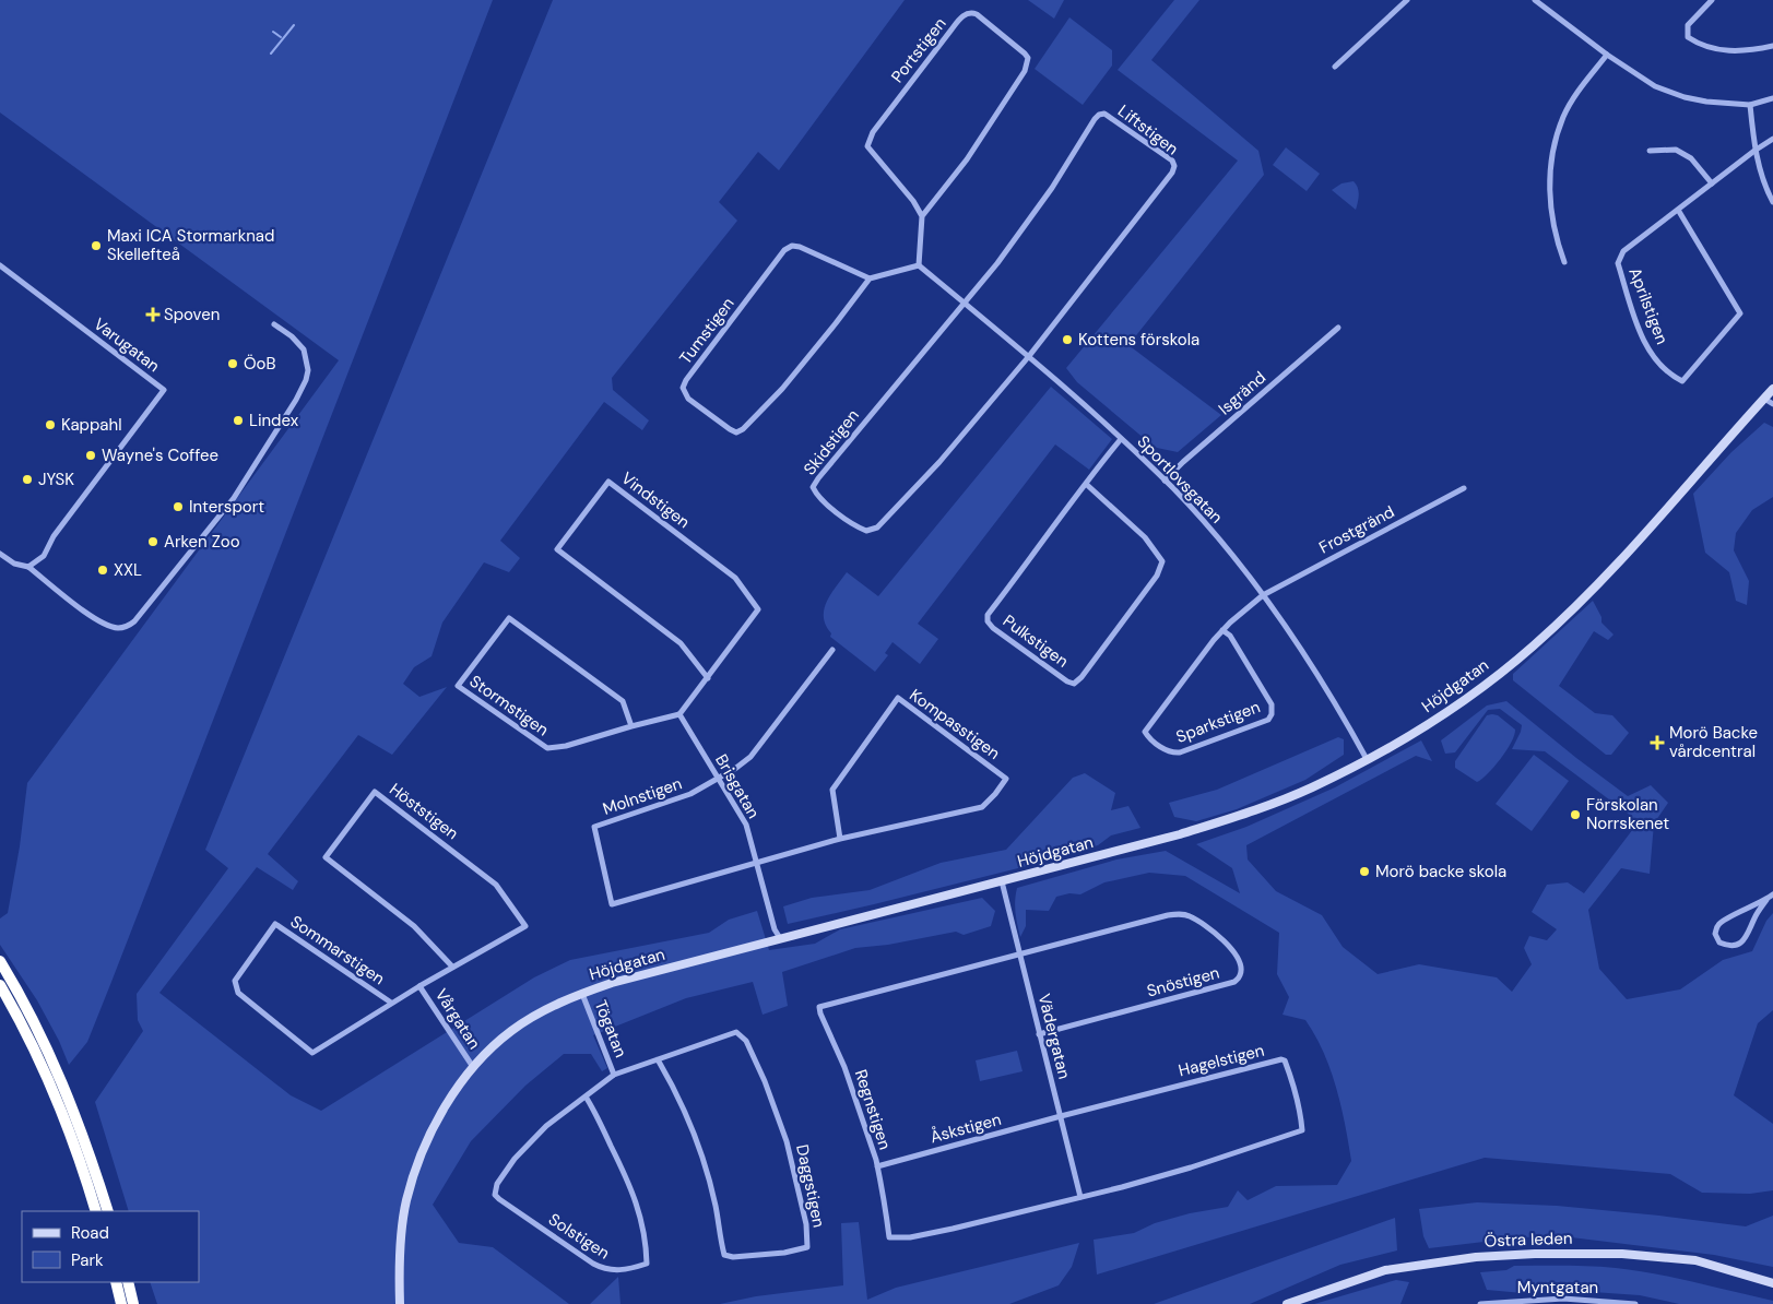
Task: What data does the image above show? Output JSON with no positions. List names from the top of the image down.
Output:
{
  "streets": {
    "street": [
      "Portstigen",
      "Liftstigen",
      "Aprilstigen",
      "Tumstigen",
      "Varugatan",
      "Isgränd",
      "Skidstigen",
      "Sportlovsgatan",
      "Vindstigen",
      "Frostgränd",
      "Pulkstigen",
      "Höjdgatan",
      "Stormstigen",
      "Sparkstigen",
      "Kompasstigen",
      "Brisgatan",
      "Molnstigen",
      "Höststigen",
      "Sommarstigen",
      "Snöstigen",
      "Vårgatan",
      "Tögatan",
      "Vädergatan",
      "Hagelstigen",
      "Regnstigen",
      "Åskstigen",
      "Daggstigen",
      "Solstigen",
      "Östra leden",
      "Myntgatan"
    ]
  },
  "crossings": [
    ["Liftstigen", "Skidstigen"],
    ["Liftstigen", "Sportlovsgatan"],
    ["Isgränd", "Sportlovsgatan"],
    ["Skidstigen", "Sportlovsgatan"],
    ["Sportlovsgatan", "Frostgränd"],
    ["Sportlovsgatan", "Pulkstigen"],
    ["Sportlovsgatan", "Höjdgatan"],
    ["Sportlovsgatan", "Sparkstigen"],
    ["Vindstigen", "Stormstigen"],
    ["Vindstigen", "Brisgatan"],
    ["Frostgränd", "Sparkstigen"],
    ["Höjdgatan", "Brisgatan"],
    ["Höjdgatan", "Vårgatan"],
    ["Höjdgatan", "Tögatan"],
    ["Höjdgatan", "Vädergatan"],
    ["Stormstigen", "Brisgatan"],
    ["Kompasstigen", "Brisgatan"],
    ["Kompasstigen", "Molnstigen"],
    ["Brisgatan", "Molnstigen"],
    ["Höststigen", "Sommarstigen"],
    ["Höststigen", "Vårgatan"],
    ["Sommarstigen", "Vårgatan"],
    ["Snöstigen", "Vädergatan"],
    ["Snöstigen", "Regnstigen"],
    ["Tögatan", "Daggstigen"],
    ["Tögatan", "Solstigen"],
    ["Vädergatan", "Hagelstigen"],
    ["Vädergatan", "Regnstigen"],
    ["Vädergatan", "Åskstigen"],
    ["Hagelstigen", "Regnstigen"],
    ["Hagelstigen", "Åskstigen"],
    ["Regnstigen", "Åskstigen"],
    ["Daggstigen", "Solstigen"]
  ],
  "places": {
    "other": [
      "Maxi ICA Stormarknad Skellefteå",
      "Kottens förskola",
      "ÖoB",
      "Lindex",
      "Kappahl",
      "Wayne's Coffee",
      "JYSK",
      "Intersport",
      "Arken Zoo",
      "XXL",
      "Förskolan Norrskenet",
      "Morö backe skola"
    ],
    "health": ["Spoven", "Morö Backe vårdcentral"]
  },
  "legend": ["Road", "Park"]
}
